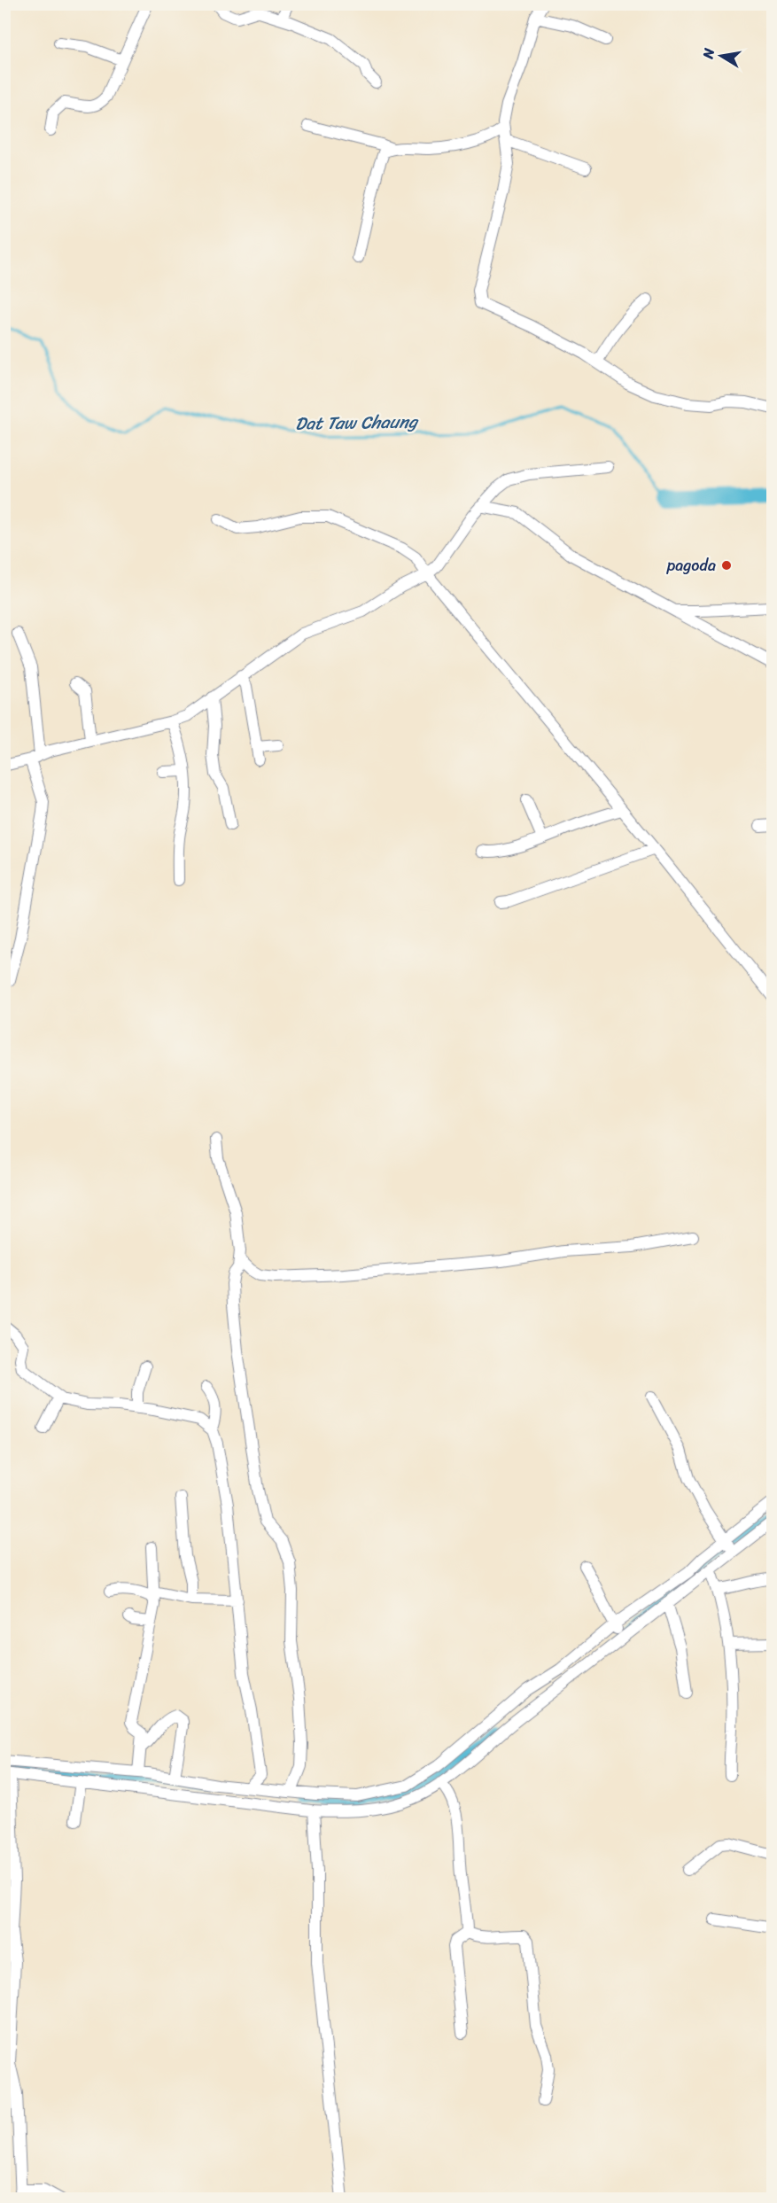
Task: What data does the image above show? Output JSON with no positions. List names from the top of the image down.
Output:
{
  "water": ["Dat Taw Chaung"],
  "places": ["pagoda"],
  "north": "left"
}
